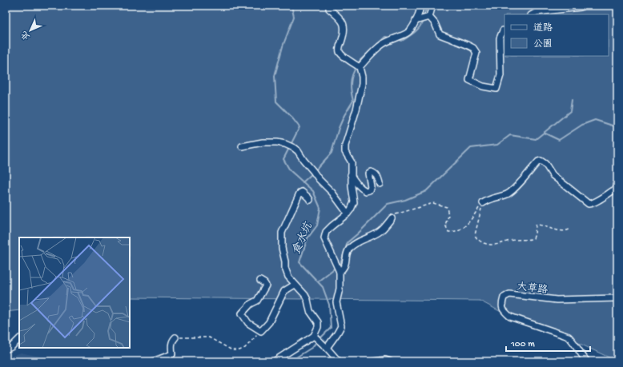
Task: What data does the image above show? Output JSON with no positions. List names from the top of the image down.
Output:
{
  "streets": {
    "street": ["大草路"]
  },
  "water": ["食水坑"],
  "legend": ["道路", "公園"],
  "scale_bar": "100 m",
  "north": "bottom left"
}
